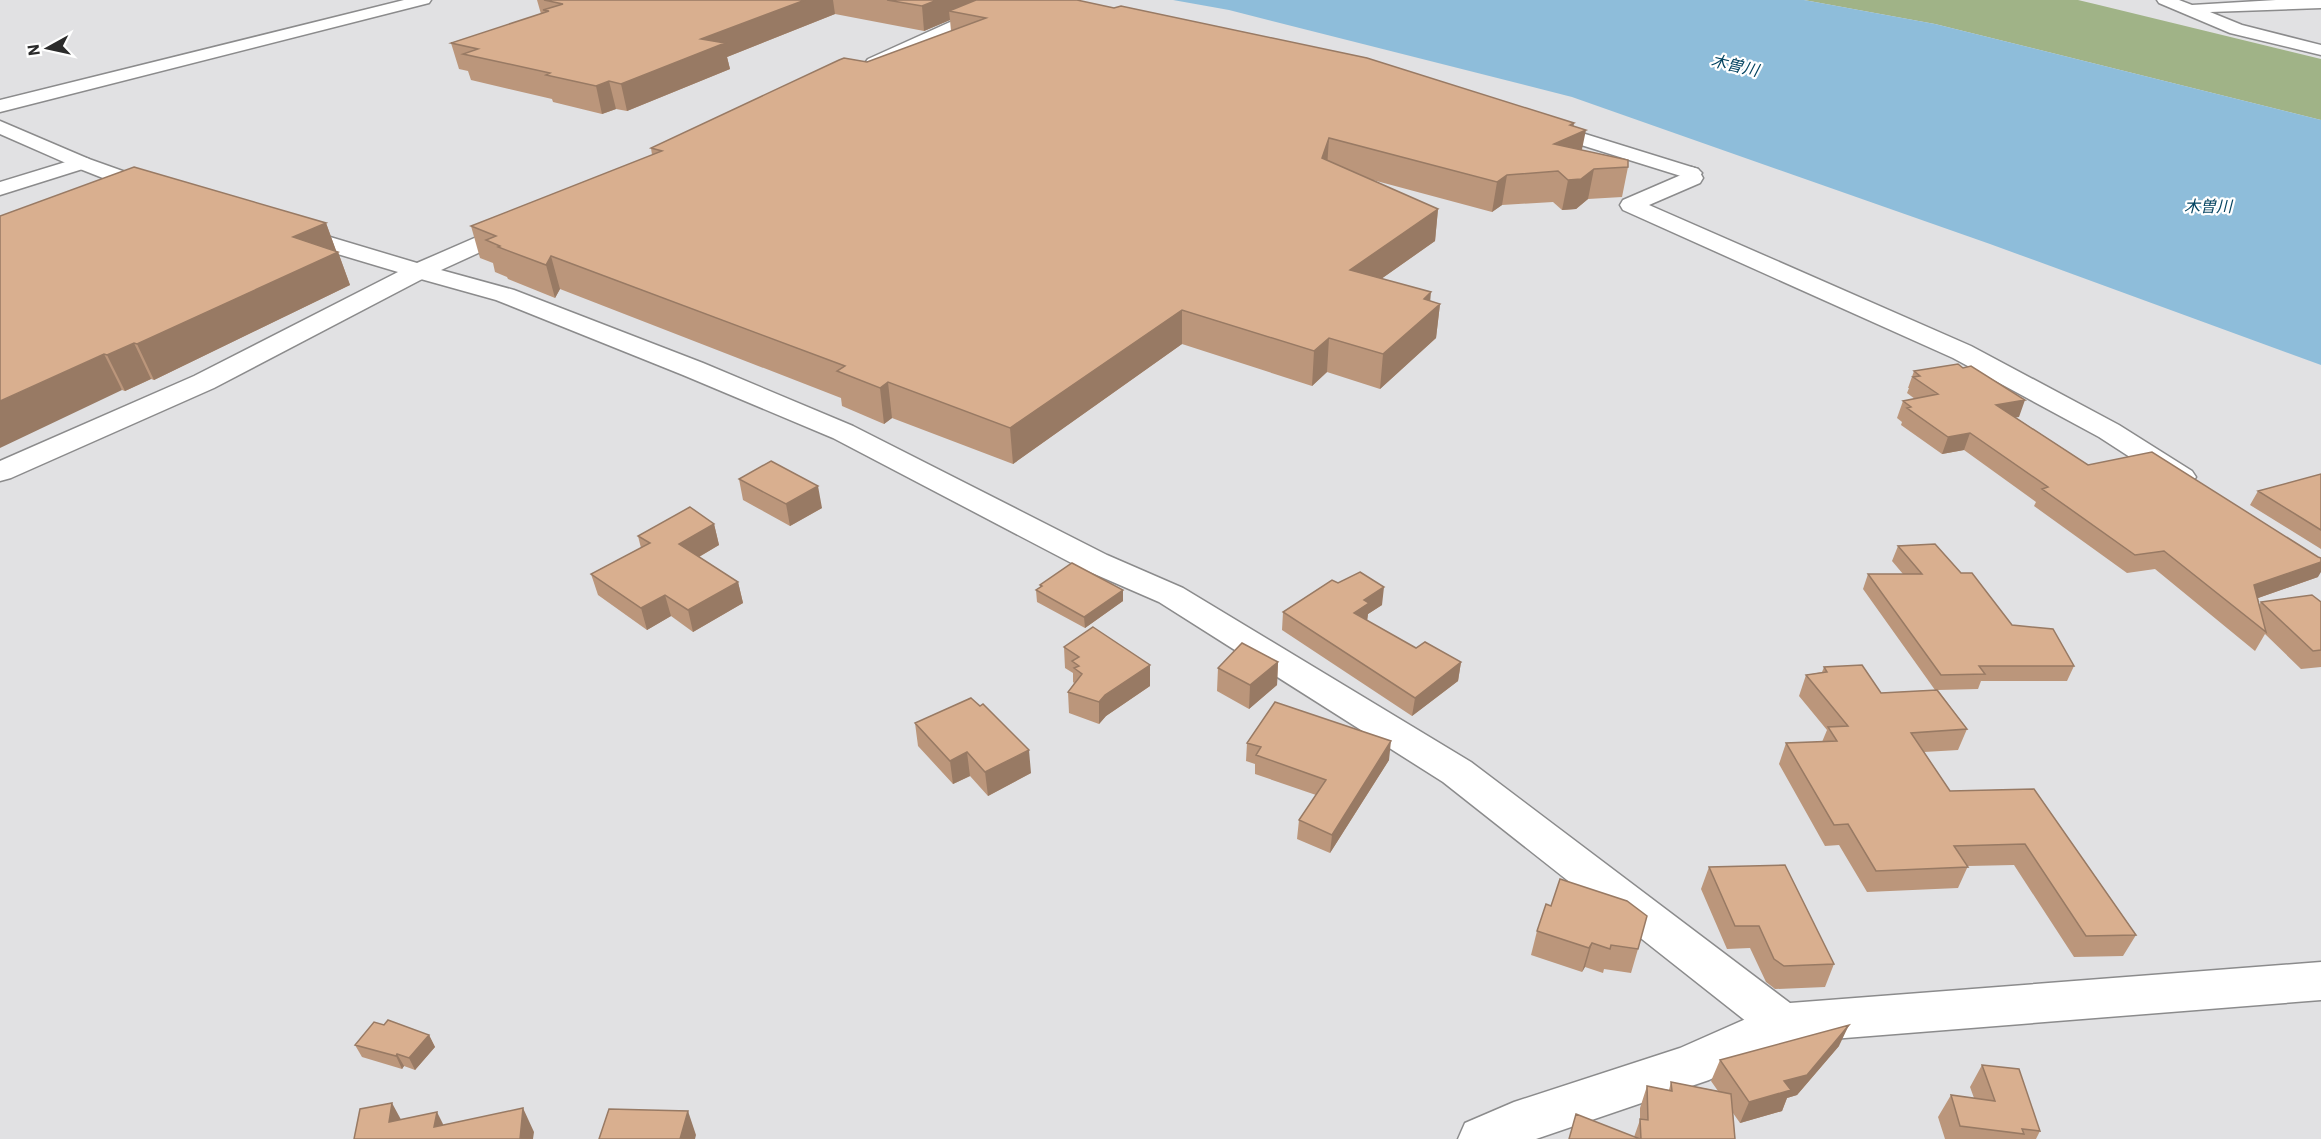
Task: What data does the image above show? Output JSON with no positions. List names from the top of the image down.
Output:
{
  "water": ["木曽川"],
  "north": "left"
}
